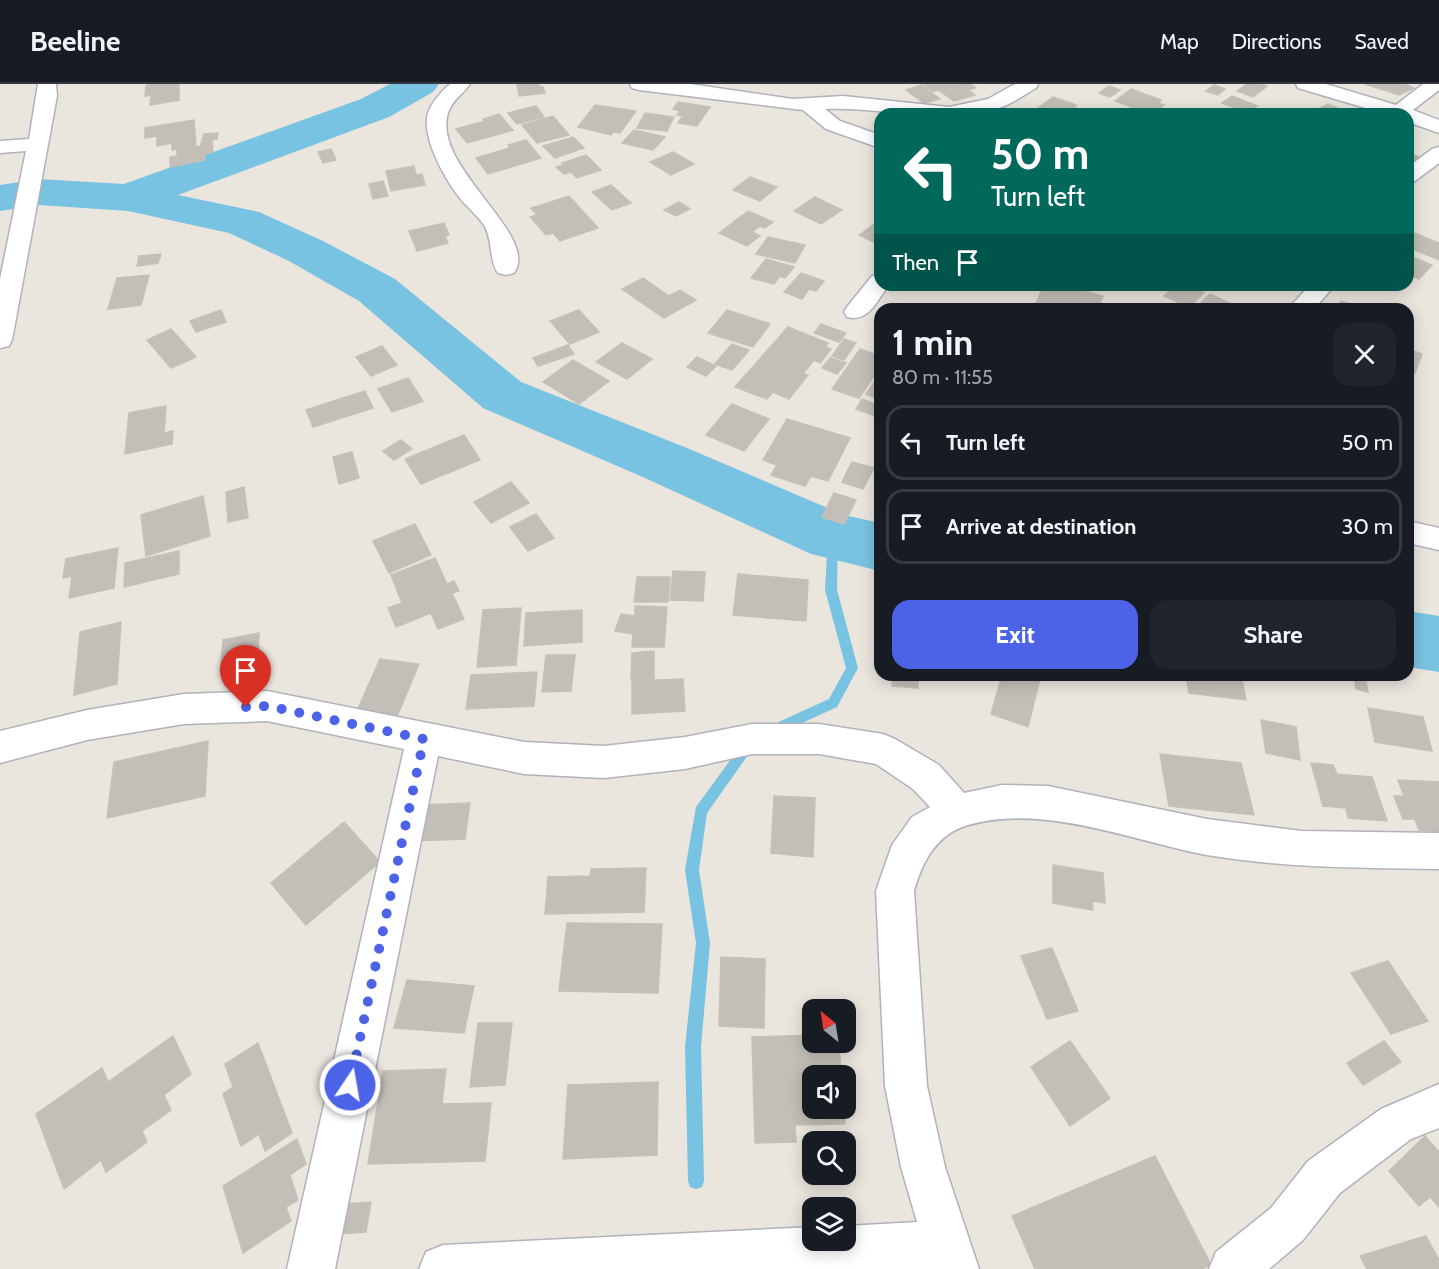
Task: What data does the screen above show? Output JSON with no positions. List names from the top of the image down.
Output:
{
  "north": "top left",
  "page": {
    "header": "Beeline",
    "nav": ["Map", "Directions", "Saved"],
    "turn": ["50 m", "Turn left"],
    "then": "Then",
    "heading": ["1 min", "80 m · 11:55"],
    "list": [
      {
        "name": "Turn left",
        "value": "50 m"
      },
      {
        "name": "Arrive at destination",
        "value": "30 m"
      }
    ],
    "buttons": ["Exit", "Share"]
  }
}
